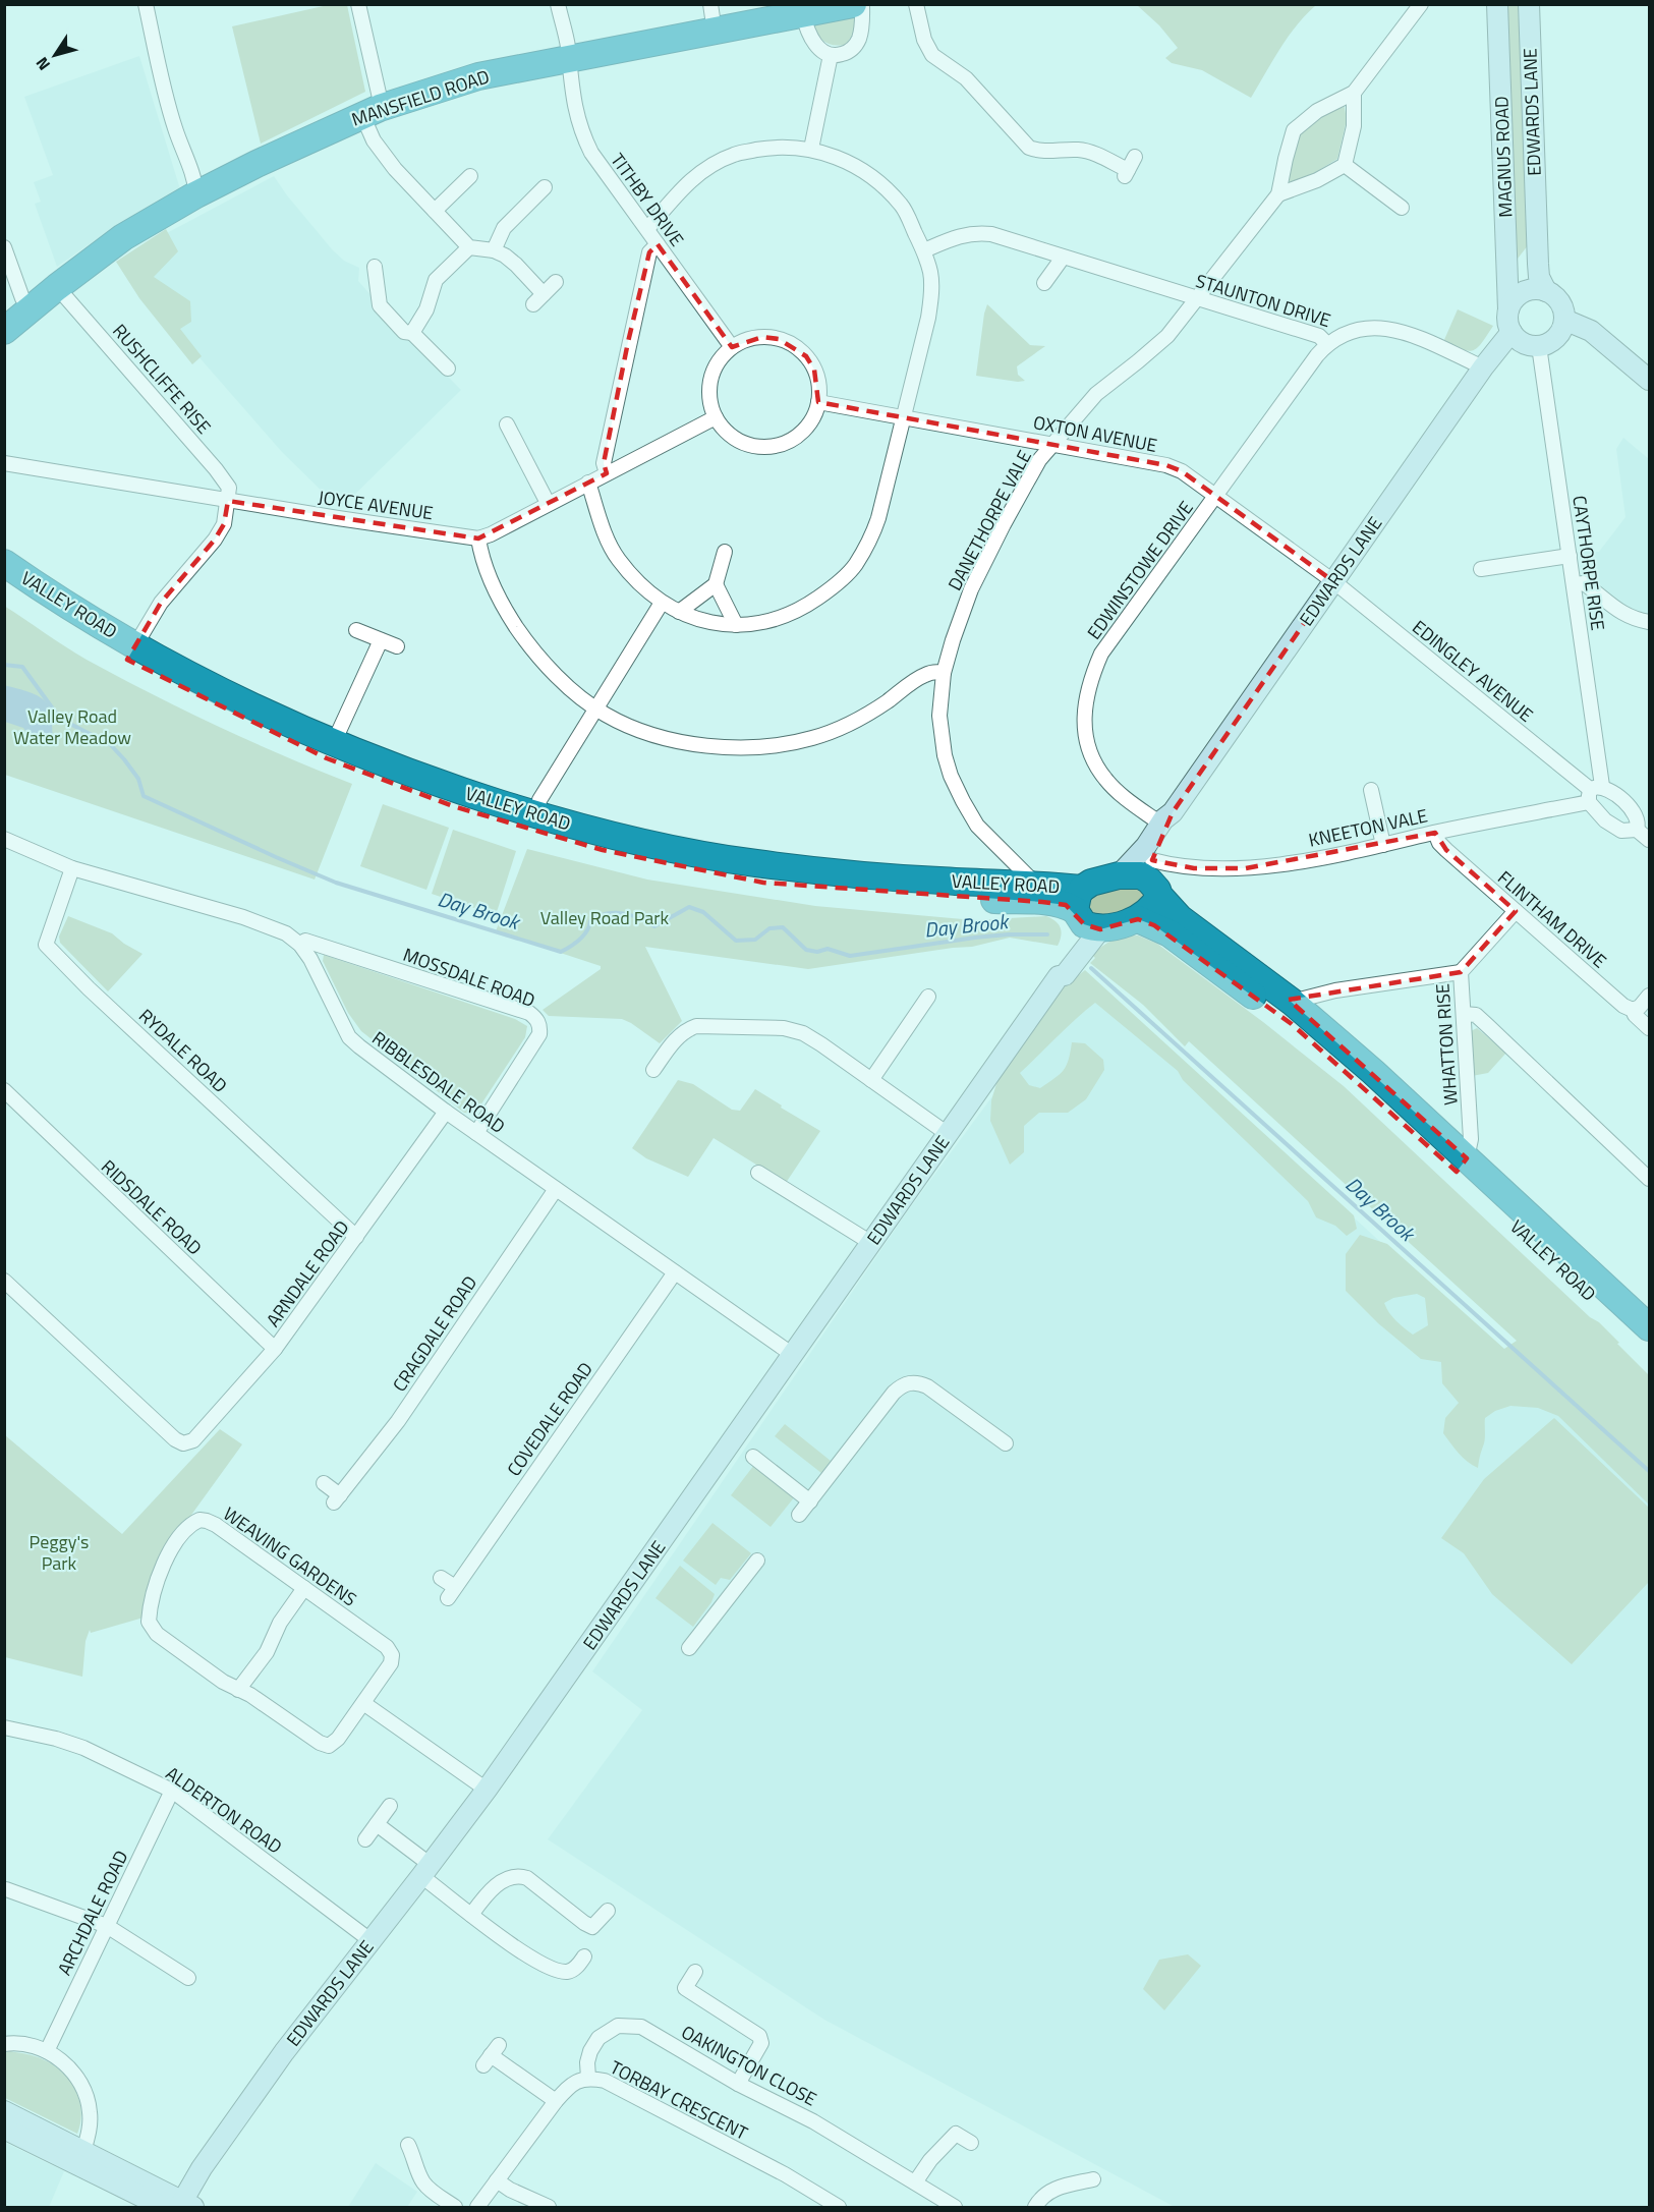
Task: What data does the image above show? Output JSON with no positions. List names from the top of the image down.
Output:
{
  "streets": {
    "highway": ["MANSFIELD ROAD", "VALLEY ROAD"],
    "street": [
      "EDWARDS LANE",
      "MAGNUS ROAD",
      "TITHBY DRIVE",
      "STAUNTON DRIVE",
      "RUSHCLIFFE RISE",
      "OXTON AVENUE",
      "JOYCE AVENUE",
      "DANETHORPE VALE",
      "CAYTHORPE RISE",
      "EDWINSTOWE DRIVE",
      "EDINGLEY AVENUE",
      "KNEETON VALE",
      "FLINTHAM DRIVE",
      "MOSSDALE ROAD",
      "WHATTON RISE",
      "RYDALE ROAD",
      "RIBBLESDALE ROAD",
      "RIDSDALE ROAD",
      "ARNDALE ROAD",
      "CRAGDALE ROAD",
      "COVEDALE ROAD",
      "WEAVING GARDENS",
      "ALDERTON ROAD",
      "ARCHDALE ROAD",
      "OAKINGTON CLOSE",
      "TORBAY CRESCENT"
    ]
  },
  "crossings": [
    ["MANSFIELD ROAD", "TITHBY DRIVE"],
    ["MANSFIELD ROAD", "RUSHCLIFFE RISE"],
    ["EDWARDS LANE", "MAGNUS ROAD"],
    ["EDWARDS LANE", "STAUNTON DRIVE"],
    ["EDWARDS LANE", "OXTON AVENUE"],
    ["EDWARDS LANE", "CAYTHORPE RISE"],
    ["EDWARDS LANE", "EDWINSTOWE DRIVE"],
    ["EDWARDS LANE", "VALLEY ROAD"],
    ["EDWARDS LANE", "EDINGLEY AVENUE"],
    ["EDWARDS LANE", "KNEETON VALE"],
    ["EDWARDS LANE", "RIBBLESDALE ROAD"],
    ["EDWARDS LANE", "ALDERTON ROAD"],
    ["MAGNUS ROAD", "CAYTHORPE RISE"],
    ["TITHBY DRIVE", "OXTON AVENUE"],
    ["STAUNTON DRIVE", "DANETHORPE VALE"],
    ["STAUNTON DRIVE", "EDWINSTOWE DRIVE"],
    ["RUSHCLIFFE RISE", "JOYCE AVENUE"],
    ["OXTON AVENUE", "DANETHORPE VALE"],
    ["OXTON AVENUE", "EDWINSTOWE DRIVE"],
    ["OXTON AVENUE", "EDINGLEY AVENUE"],
    ["DANETHORPE VALE", "VALLEY ROAD"],
    ["CAYTHORPE RISE", "EDINGLEY AVENUE"],
    ["CAYTHORPE RISE", "KNEETON VALE"],
    ["VALLEY ROAD", "KNEETON VALE"],
    ["VALLEY ROAD", "WHATTON RISE"],
    ["EDINGLEY AVENUE", "KNEETON VALE"],
    ["KNEETON VALE", "FLINTHAM DRIVE"],
    ["FLINTHAM DRIVE", "WHATTON RISE"],
    ["MOSSDALE ROAD", "RIBBLESDALE ROAD"],
    ["RYDALE ROAD", "RIBBLESDALE ROAD"],
    ["RYDALE ROAD", "ARNDALE ROAD"],
    ["RIBBLESDALE ROAD", "ARNDALE ROAD"],
    ["RIBBLESDALE ROAD", "CRAGDALE ROAD"],
    ["RIBBLESDALE ROAD", "COVEDALE ROAD"],
    ["RIDSDALE ROAD", "ARNDALE ROAD"],
    ["ALDERTON ROAD", "ARCHDALE ROAD"],
    ["OAKINGTON CLOSE", "TORBAY CRESCENT"]
  ],
  "water": ["Day Brook"],
  "parks": ["Valley Road Water Meadow", "Valley Road Park", "Peggy's Park"],
  "north": "bottom left"
}
